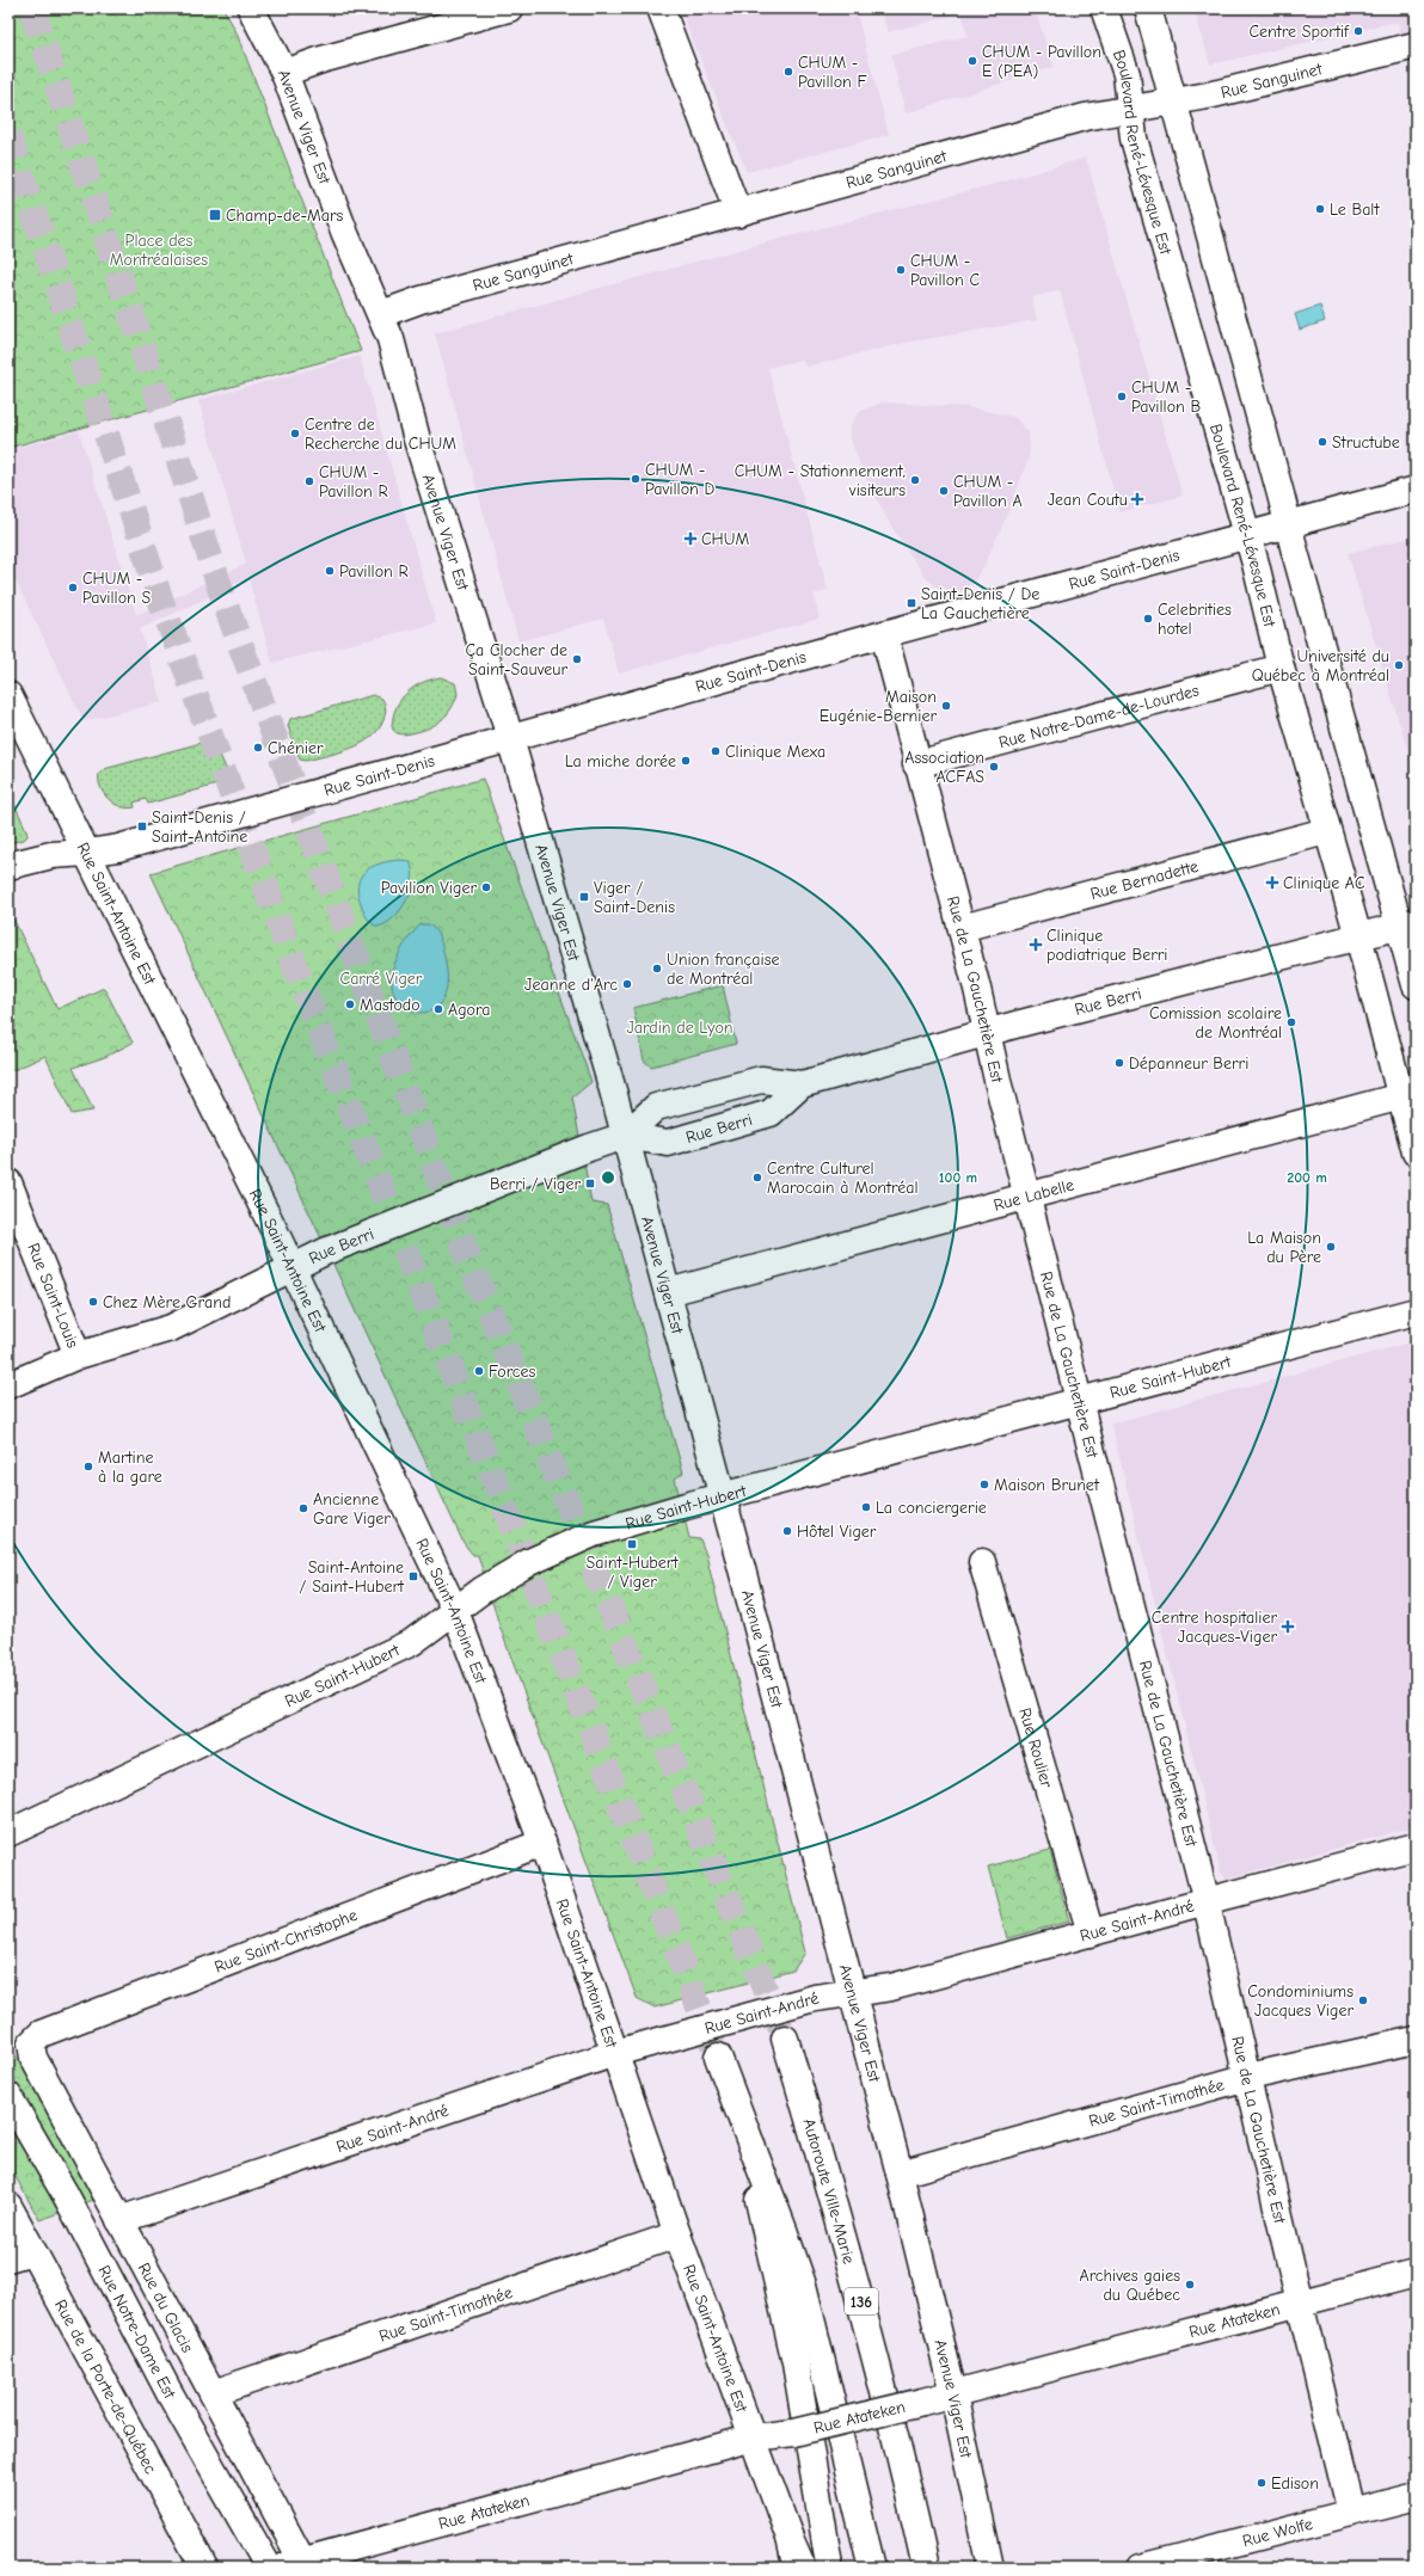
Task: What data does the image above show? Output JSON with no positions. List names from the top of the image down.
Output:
{
  "streets": {
    "main road": [
      "Rue Sanguinet",
      "Avenue Viger Est",
      "Boulevard René-Lévesque Est",
      "Rue Saint-Denis",
      "Rue Notre-Dame-de-Lourdes",
      "Rue Bernadette",
      "Rue Saint-Antoine Est",
      "Rue de La Gauchetière Est",
      "Rue Berri",
      "Rue Labelle",
      "Rue Saint-Louis",
      "Rue Saint-Hubert",
      "Rue Roulier",
      "Rue Saint-André",
      "Rue Saint-Christophe",
      "Rue Saint-Timothée",
      "Autoroute Ville-Marie",
      "136",
      "Rue du Glacis",
      "Rue Atateken",
      "Rue Notre-Dame Est",
      "Rue de la Porte-de-Québec",
      "Rue Wolfe"
    ]
  },
  "crossings": [
    ["Rue Sanguinet", "Avenue Viger Est"],
    ["Rue Sanguinet", "Boulevard René-Lévesque Est"],
    ["Avenue Viger Est", "Rue Saint-Denis"],
    ["Avenue Viger Est", "Rue Berri"],
    ["Avenue Viger Est", "Rue Labelle"],
    ["Avenue Viger Est", "Rue Saint-Hubert"],
    ["Avenue Viger Est", "Rue Saint-André"],
    ["Avenue Viger Est", "Rue Saint-Timothée"],
    ["Avenue Viger Est", "Rue Atateken"],
    ["Boulevard René-Lévesque Est", "Rue Saint-Denis"],
    ["Boulevard René-Lévesque Est", "Rue Notre-Dame-de-Lourdes"],
    ["Boulevard René-Lévesque Est", "Rue Bernadette"],
    ["Boulevard René-Lévesque Est", "Rue Berri"],
    ["Boulevard René-Lévesque Est", "Rue Labelle"],
    ["Rue Saint-Denis", "Rue Saint-Antoine Est"],
    ["Rue Saint-Denis", "Rue de La Gauchetière Est"],
    ["Rue Notre-Dame-de-Lourdes", "Rue de La Gauchetière Est"],
    ["Rue Bernadette", "Rue de La Gauchetière Est"],
    ["Rue Saint-Antoine Est", "Rue Berri"],
    ["Rue Saint-Antoine Est", "Rue Saint-Hubert"],
    ["Rue Saint-Antoine Est", "Rue Saint-André"],
    ["Rue Saint-Antoine Est", "Rue Saint-Christophe"],
    ["Rue Saint-Antoine Est", "Rue Saint-Timothée"],
    ["Rue Saint-Antoine Est", "Rue Atateken"],
    ["Rue de La Gauchetière Est", "Rue Berri"],
    ["Rue de La Gauchetière Est", "Rue Labelle"],
    ["Rue de La Gauchetière Est", "Rue Saint-Hubert"],
    ["Rue de La Gauchetière Est", "Rue Saint-André"],
    ["Rue de La Gauchetière Est", "Rue Saint-Timothée"],
    ["Rue de La Gauchetière Est", "Rue Atateken"],
    ["Rue de La Gauchetière Est", "Rue Wolfe"],
    ["Rue Berri", "Rue Saint-Louis"],
    ["Rue Roulier", "Rue Saint-André"],
    ["Rue Saint-André", "Rue du Glacis"],
    ["Rue Saint-Christophe", "Rue du Glacis"],
    ["Rue Saint-Timothée", "Rue du Glacis"],
    ["Rue du Glacis", "Rue Atateken"]
  ],
  "parks": ["Place des Montréalaises", "Carré Viger", "Jardin de Lyon"],
  "places": {
    "other": [
      "Centre Sportif",
      "CHUM - Pavillon E (PEA)",
      "CHUM - Pavillon F",
      "Le Balt",
      "CHUM - Pavillon C",
      "CHUM - Pavillon B",
      "Centre de Recherche du CHUM",
      "Structube",
      "CHUM - Pavillon D",
      "CHUM - Stationnement, visiteurs",
      "CHUM - Pavillon R",
      "CHUM - Pavillon A",
      "Pavillon R",
      "CHUM - Pavillon S",
      "Celebrities hotel",
      "Ça Clocher de Saint-Sauveur",
      "Université du Québec à Montréal",
      "Maison Eugénie-Bernier",
      "Chénier",
      "Clinique Mexa",
      "La miche dorée",
      "Association ACFAS",
      "Pavilion Viger",
      "Union française de Montréal",
      "Jeanne d'Arc",
      "Mastodo",
      "Agora",
      "Comission scolaire de Montréal",
      "Dépanneur Berri",
      "Centre Culturel Marocain à Montréal",
      "La Maison du Père",
      "Chez Mère Grand",
      "Forces",
      "Martine à la gare",
      "Maison Brunet",
      "La conciergerie",
      "Ancienne Gare Viger",
      "Hôtel Viger",
      "Condominiums Jacques Viger",
      "Archives gaies du Québec",
      "Edison"
    ],
    "transit": [
      "Champ-de-Mars",
      "Saint-Denis / De La Gauchetière",
      "Saint-Denis / Saint-Antoine",
      "Viger / Saint-Denis",
      "Berri / Viger",
      "Saint-Hubert / Viger",
      "Saint-Antoine / Saint-Hubert"
    ],
    "health": [
      "Jean Coutu",
      "CHUM",
      "Clinique AC",
      "Clinique podiatrique Berri",
      "Centre hospitalier Jacques-Viger"
    ]
  },
  "rings": ["100 m", "200 m"]
}
